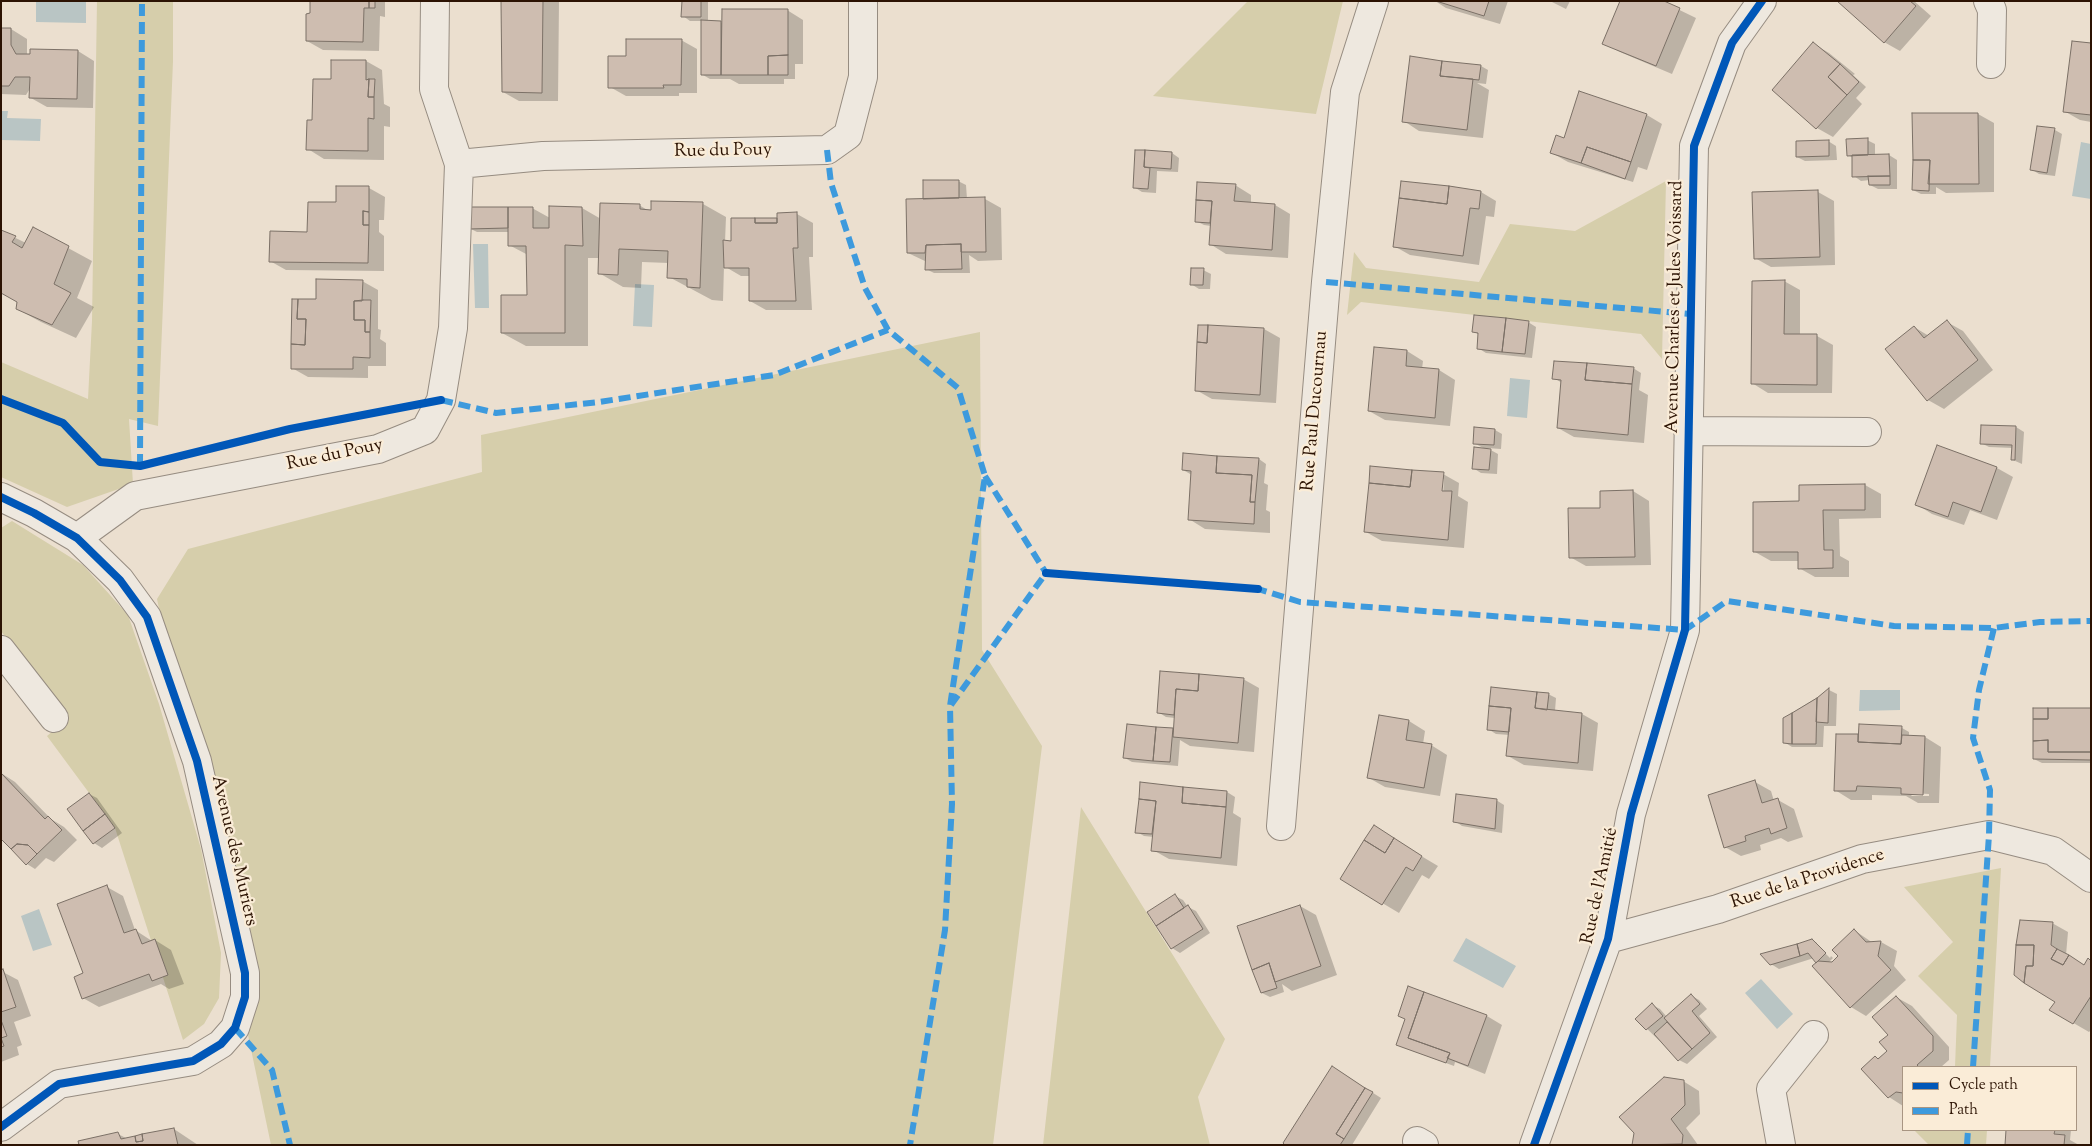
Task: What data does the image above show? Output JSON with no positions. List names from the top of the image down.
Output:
{
  "streets": {
    "street": [
      "Rue du Pouy",
      "Avenue Charles et Jules Voissard",
      "Rue Paul Ducournau",
      "Avenue des Muriers",
      "Rue de la Providence",
      "Rue de l'Amitié"
    ]
  },
  "crossings": [
    ["Rue du Pouy", "Avenue des Muriers"],
    ["Avenue Charles et Jules Voissard", "Rue de l'Amitié"],
    ["Rue de la Providence", "Rue de l'Amitié"]
  ],
  "legend": ["Cycle path", "Path"]
}
